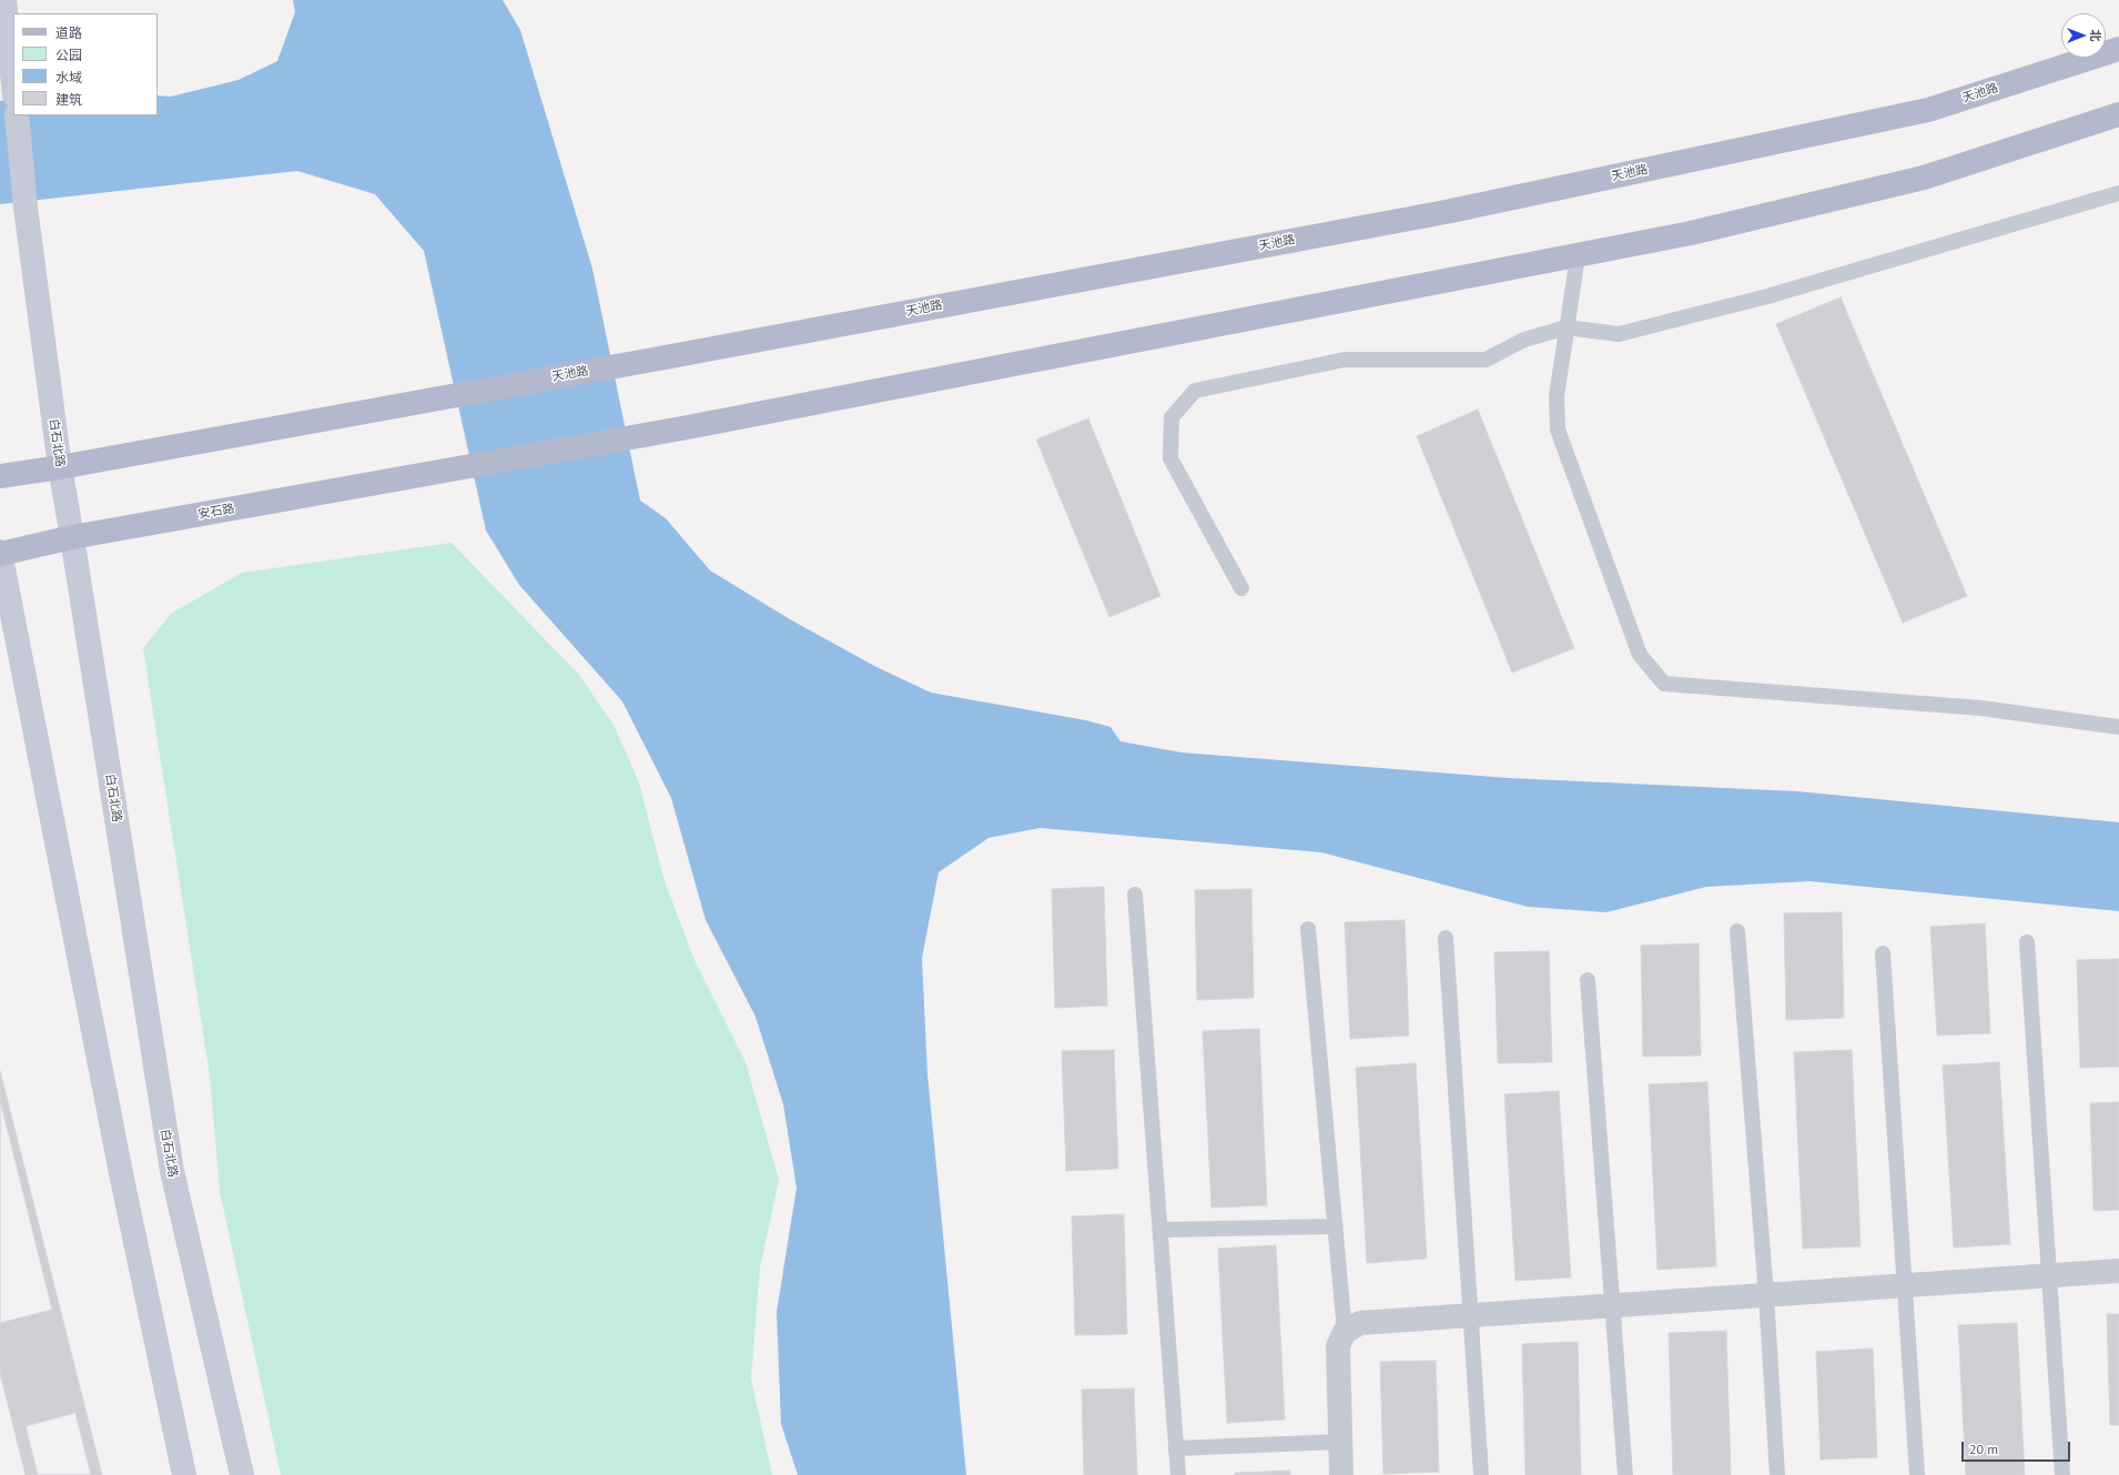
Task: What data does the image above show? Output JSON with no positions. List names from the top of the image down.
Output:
{
  "streets": {
    "main road": ["天池路", "白石北路", "安石路"]
  },
  "crossings": [
    ["天池路", "白石北路"],
    ["白石北路", "安石路"]
  ],
  "legend": [
    "道路",
    "公园",
    "水域",
    "建筑"
  ],
  "scale_bar": "20 m",
  "north": "right"
}
